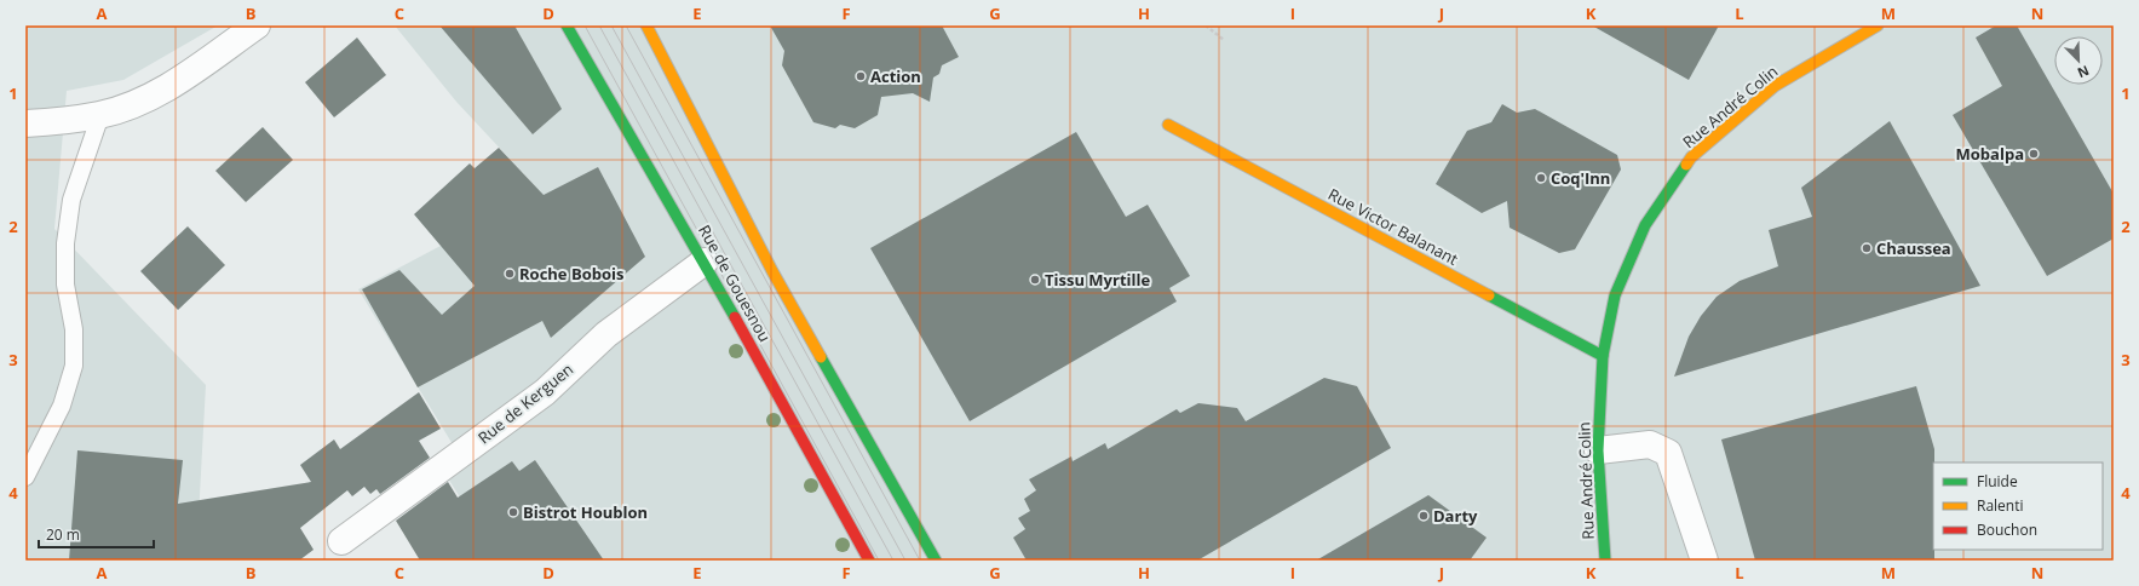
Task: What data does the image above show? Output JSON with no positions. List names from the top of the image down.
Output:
{
  "streets": {
    "main road": ["Rue André Colin", "Rue Victor Balanant", "Rue de Gouesnou"],
    "street": ["Rue de Kerguen"]
  },
  "crossings": [
    ["Rue André Colin", "Rue Victor Balanant"],
    ["Rue de Gouesnou", "Rue de Kerguen"]
  ],
  "places": [
    "Action",
    "Mobalpa",
    "Coq'Inn",
    "Chaussea",
    "Roche Bobois",
    "Tissu Myrtille",
    "Bistrot Houblon",
    "Darty"
  ],
  "legend": ["Fluide", "Ralenti", "Bouchon"],
  "scale_bar": "20 m",
  "north": "bottom right",
  "grid": {
    "columns": [
      "A",
      "B",
      "C",
      "D",
      "E",
      "F",
      "G",
      "H",
      "I",
      "J",
      "K",
      "L",
      "M",
      "N"
    ],
    "rows": [
      "1",
      "2",
      "3",
      "4"
    ]
  }
}
